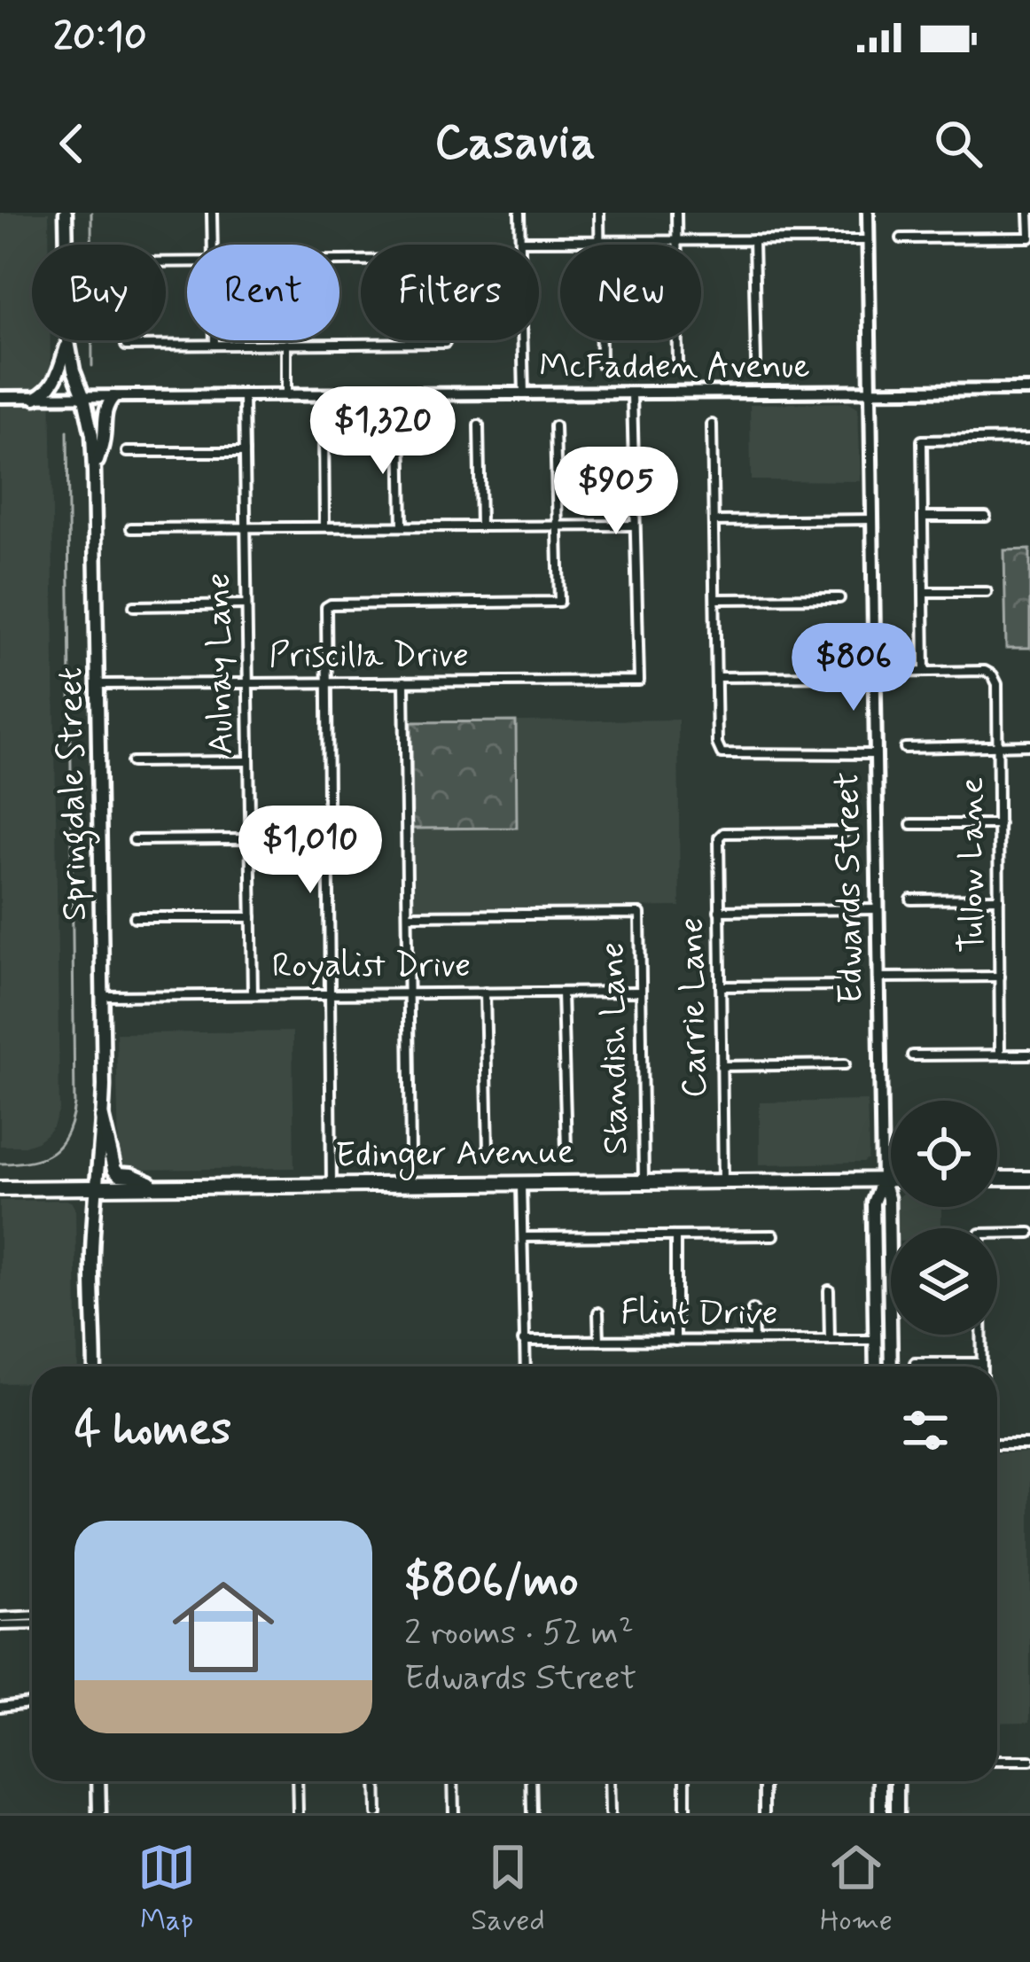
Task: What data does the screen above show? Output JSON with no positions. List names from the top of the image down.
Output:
{
  "streets": {
    "main road": ["Springdale Street", "Edwards Street", "Edinger Avenue"],
    "street": [
      "McFadden Avenue",
      "Priscilla Drive",
      "Aulnay Lane",
      "Tullow Lane",
      "Royalist Drive",
      "Carrie Lane",
      "Standish Lane",
      "Flint Drive"
    ]
  },
  "crossings": [
    ["McFadden Avenue", "Aulnay Lane"],
    ["McFadden Avenue", "Springdale Street"],
    ["McFadden Avenue", "Edwards Street"],
    ["Priscilla Drive", "Aulnay Lane"],
    ["Priscilla Drive", "Springdale Street"],
    ["Aulnay Lane", "Royalist Drive"],
    ["Springdale Street", "Royalist Drive"],
    ["Springdale Street", "Edinger Avenue"],
    ["Edwards Street", "Edinger Avenue"],
    ["Edwards Street", "Flint Drive"],
    ["Royalist Drive", "Standish Lane"],
    ["Carrie Lane", "Edinger Avenue"],
    ["Standish Lane", "Edinger Avenue"]
  ],
  "page": {
    "status": "20:10",
    "header": "Casavia",
    "chip": [
      "Buy",
      "Rent",
      "Filters",
      "New"
    ],
    "price": [
      "$1,320",
      "$905",
      "$806",
      "$1,010"
    ],
    "heading": "4 homes",
    "list": [
      {
        "name": "$806/mo",
        "note": "2 rooms · 52 m² · Edwards Street"
      }
    ],
    "tabs": ["Map", "Saved", "Home"]
  }
}
